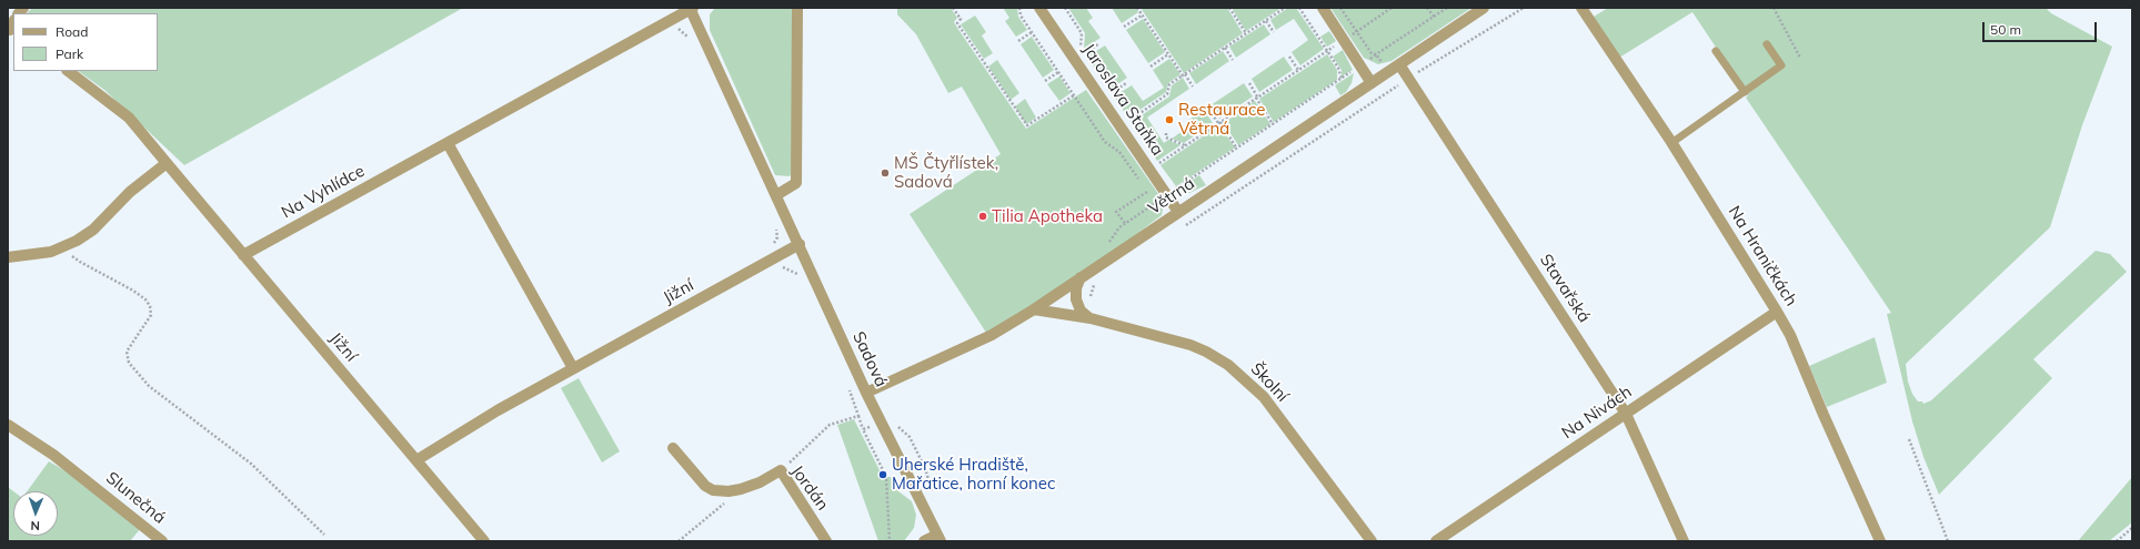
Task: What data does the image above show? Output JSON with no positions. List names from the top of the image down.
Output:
{
  "streets": {
    "street": [
      "Jaroslava Staňka",
      "Na Vyhlídce",
      "Větrná",
      "Na Hraničkách",
      "Stavařská",
      "Jižní",
      "Sadová",
      "Školní",
      "Na Nivách",
      "Jordán",
      "Slunečná"
    ]
  },
  "crossings": [
    ["Jaroslava Staňka", "Větrná"],
    ["Na Vyhlídce", "Jižní"],
    ["Na Vyhlídce", "Sadová"],
    ["Větrná", "Stavařská"],
    ["Větrná", "Sadová"],
    ["Větrná", "Školní"],
    ["Na Hraničkách", "Na Nivách"],
    ["Stavařská", "Na Nivách"],
    ["Jižní", "Sadová"]
  ],
  "places": [
    "Restaurace Větrná",
    "MŠ Čtyřlístek, Sadová",
    "Tilia Apotheka",
    "Uherské Hradiště, Mařatice, horní konec"
  ],
  "legend": ["Road", "Park"],
  "scale_bar": "50 m",
  "north": "bottom"
}
